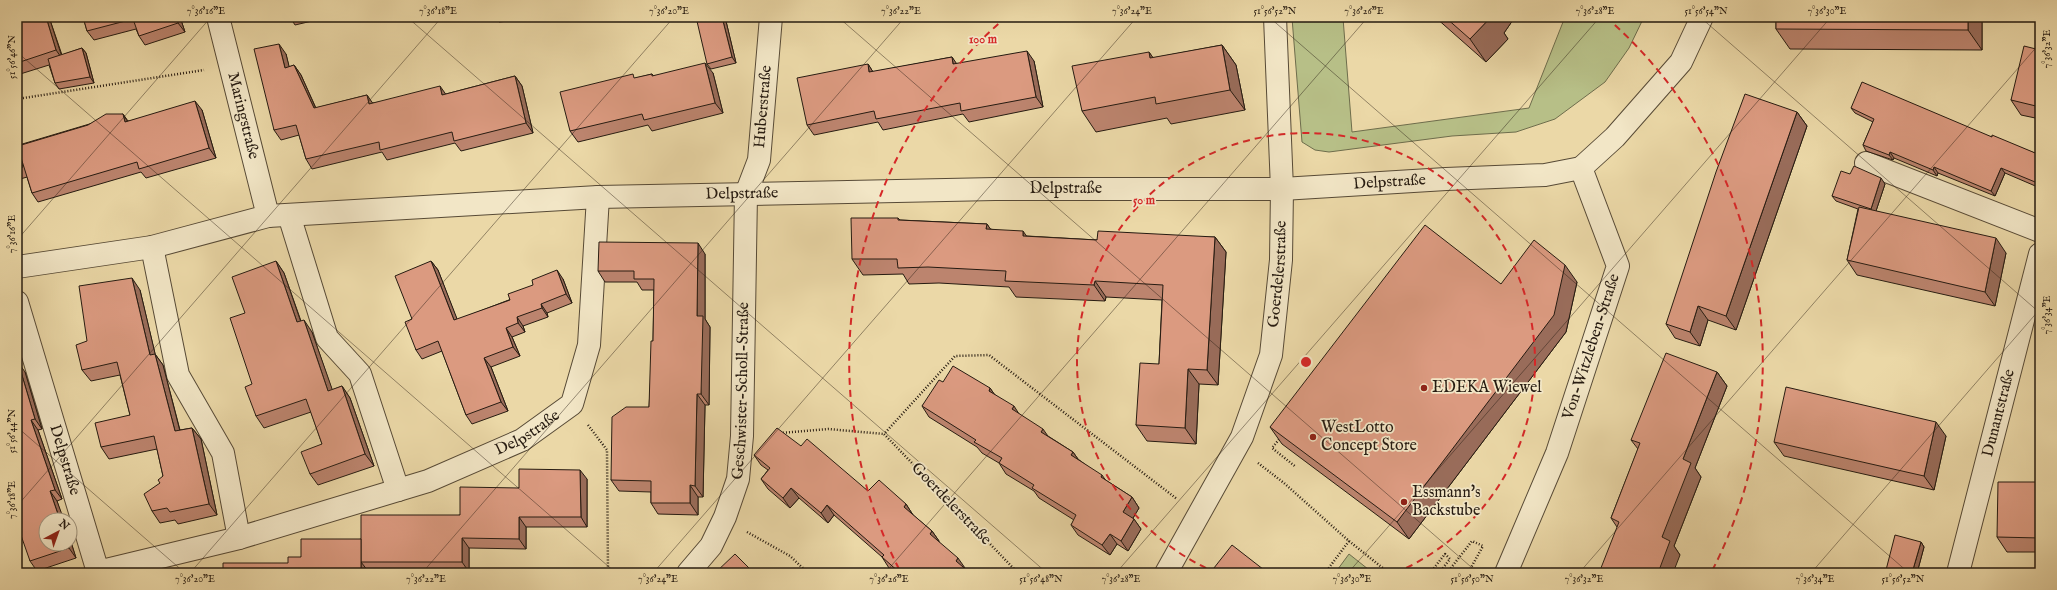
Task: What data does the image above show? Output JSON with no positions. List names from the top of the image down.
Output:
{
  "streets": {
    "street": [
      "Huberstraße",
      "Maringstraße",
      "Delpstraße",
      "Goerdelerstraße",
      "Von-Witzleben-Straße",
      "Geschwister-Scholl-Straße",
      "Dunantstraße"
    ]
  },
  "crossings": [
    ["Huberstraße", "Delpstraße"],
    ["Huberstraße", "Geschwister-Scholl-Straße"],
    ["Maringstraße", "Delpstraße"],
    ["Delpstraße", "Goerdelerstraße"],
    ["Delpstraße", "Von-Witzleben-Straße"],
    ["Delpstraße", "Geschwister-Scholl-Straße"]
  ],
  "places": ["EDEKA Wiewel", "WestLotto Concept Store", "Essmann's Backstube"],
  "north": "top right",
  "coordinates": [
    "7°36'16\"E",
    "7°36'18\"E",
    "7°36'20\"E",
    "7°36'22\"E",
    "7°36'24\"E",
    "51°56'52\"N",
    "7°36'26\"E",
    "7°36'28\"E",
    "51°56'54\"N",
    "7°36'30\"E",
    "7°36'32\"E",
    "51°56'46\"N",
    "7°36'34\"E",
    "51°56'44\"N",
    "51°56'48\"N",
    "51°56'50\"N"
  ],
  "rings": ["100 m", "50 m"]
}
